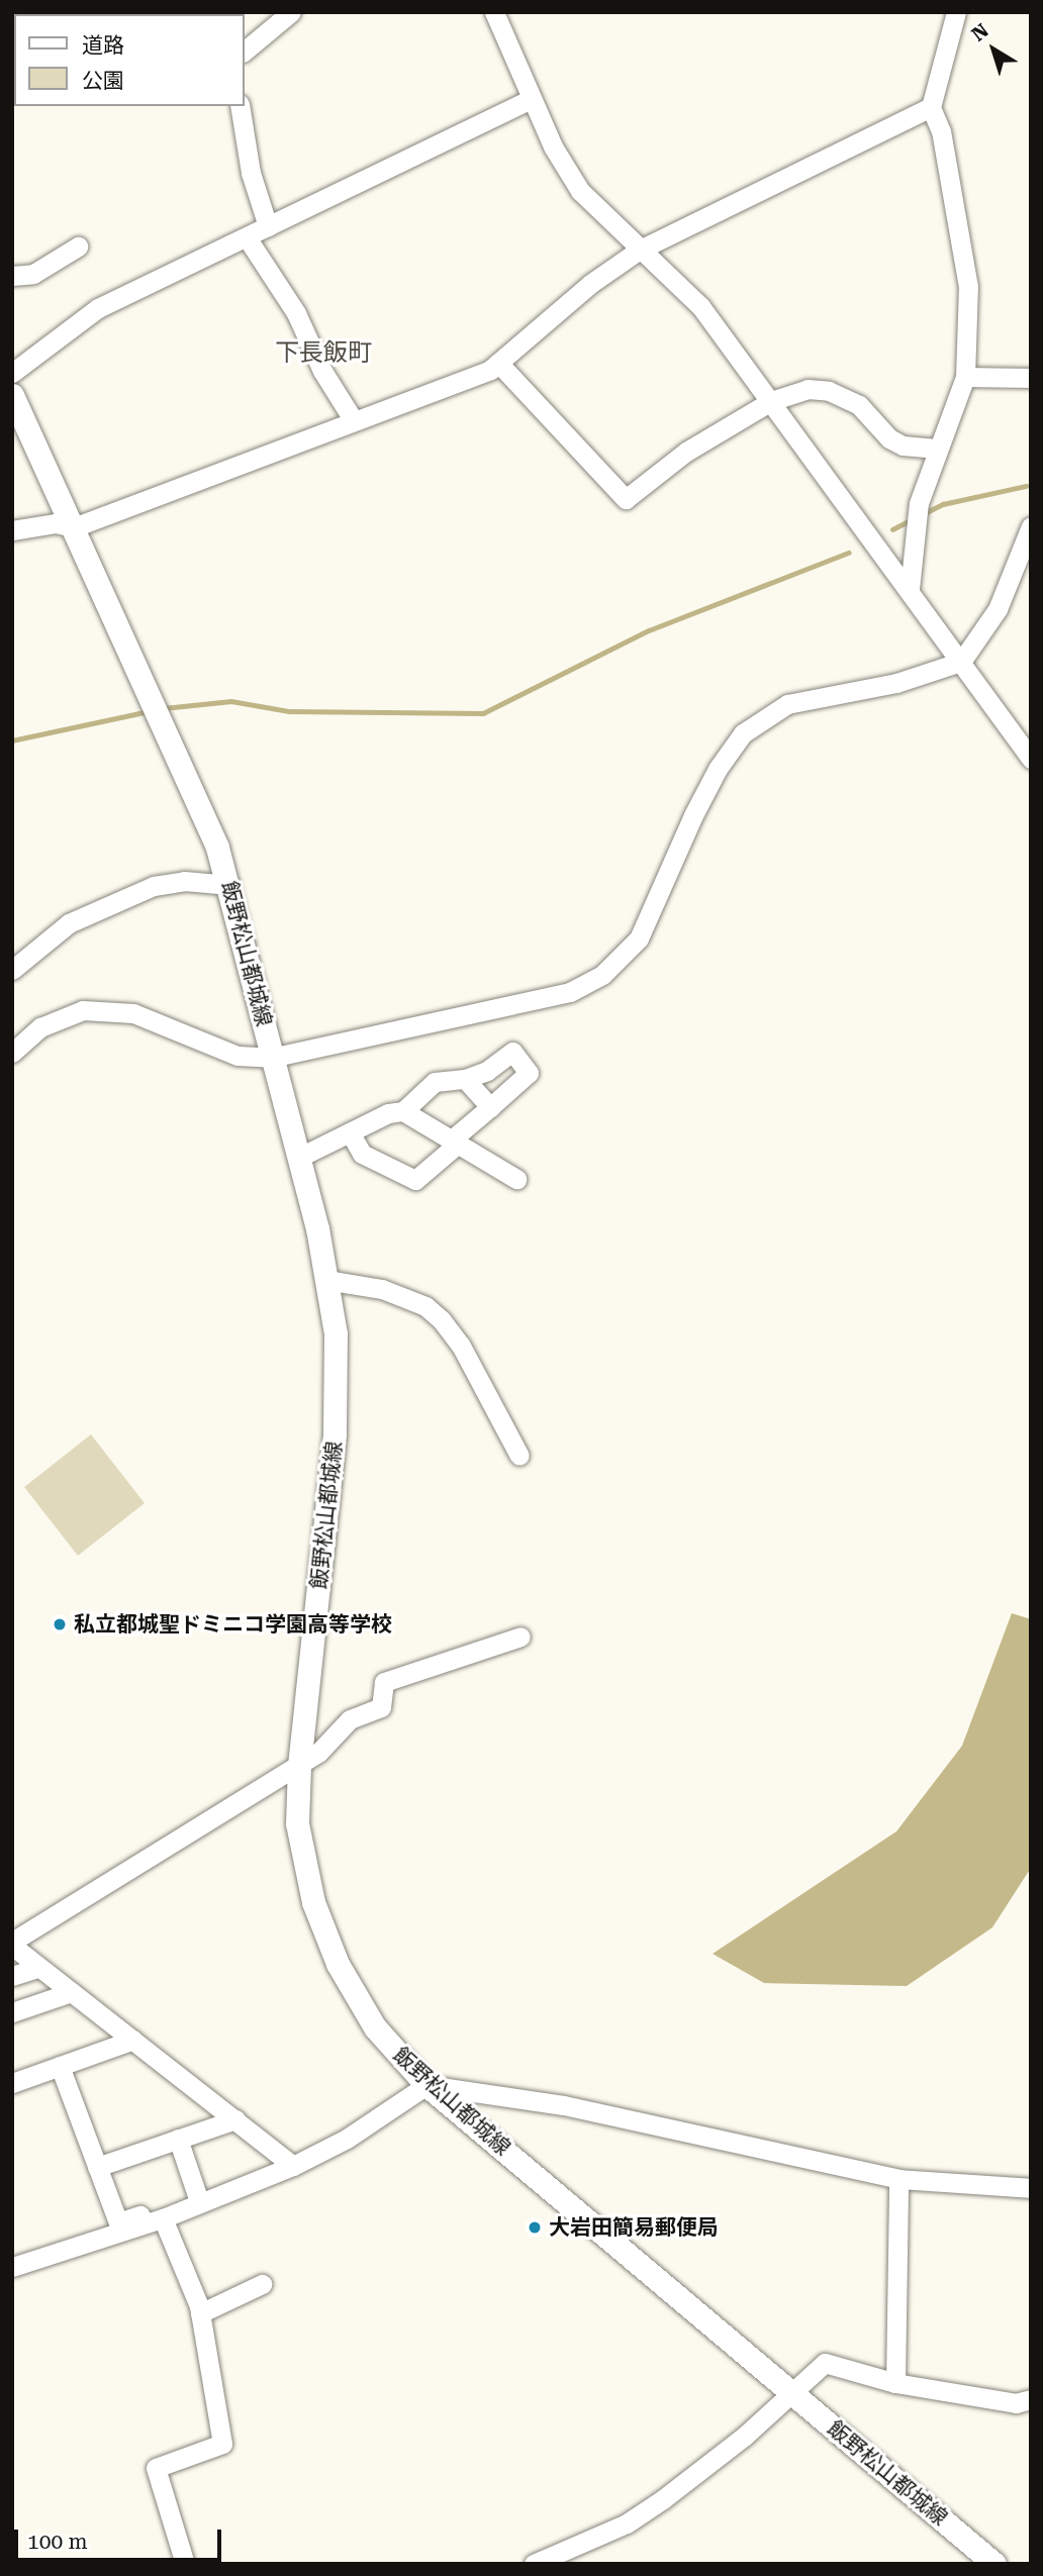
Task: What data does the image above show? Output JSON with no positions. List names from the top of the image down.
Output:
{
  "streets": {
    "main road": ["飯野松山都城線"]
  },
  "districts": ["下長飯町"],
  "places": ["私立都城聖ドミニコ学園高等学校", "大岩田簡易郵便局"],
  "legend": ["道路", "公園"],
  "scale_bar": "100 m",
  "north": "top left"
}
